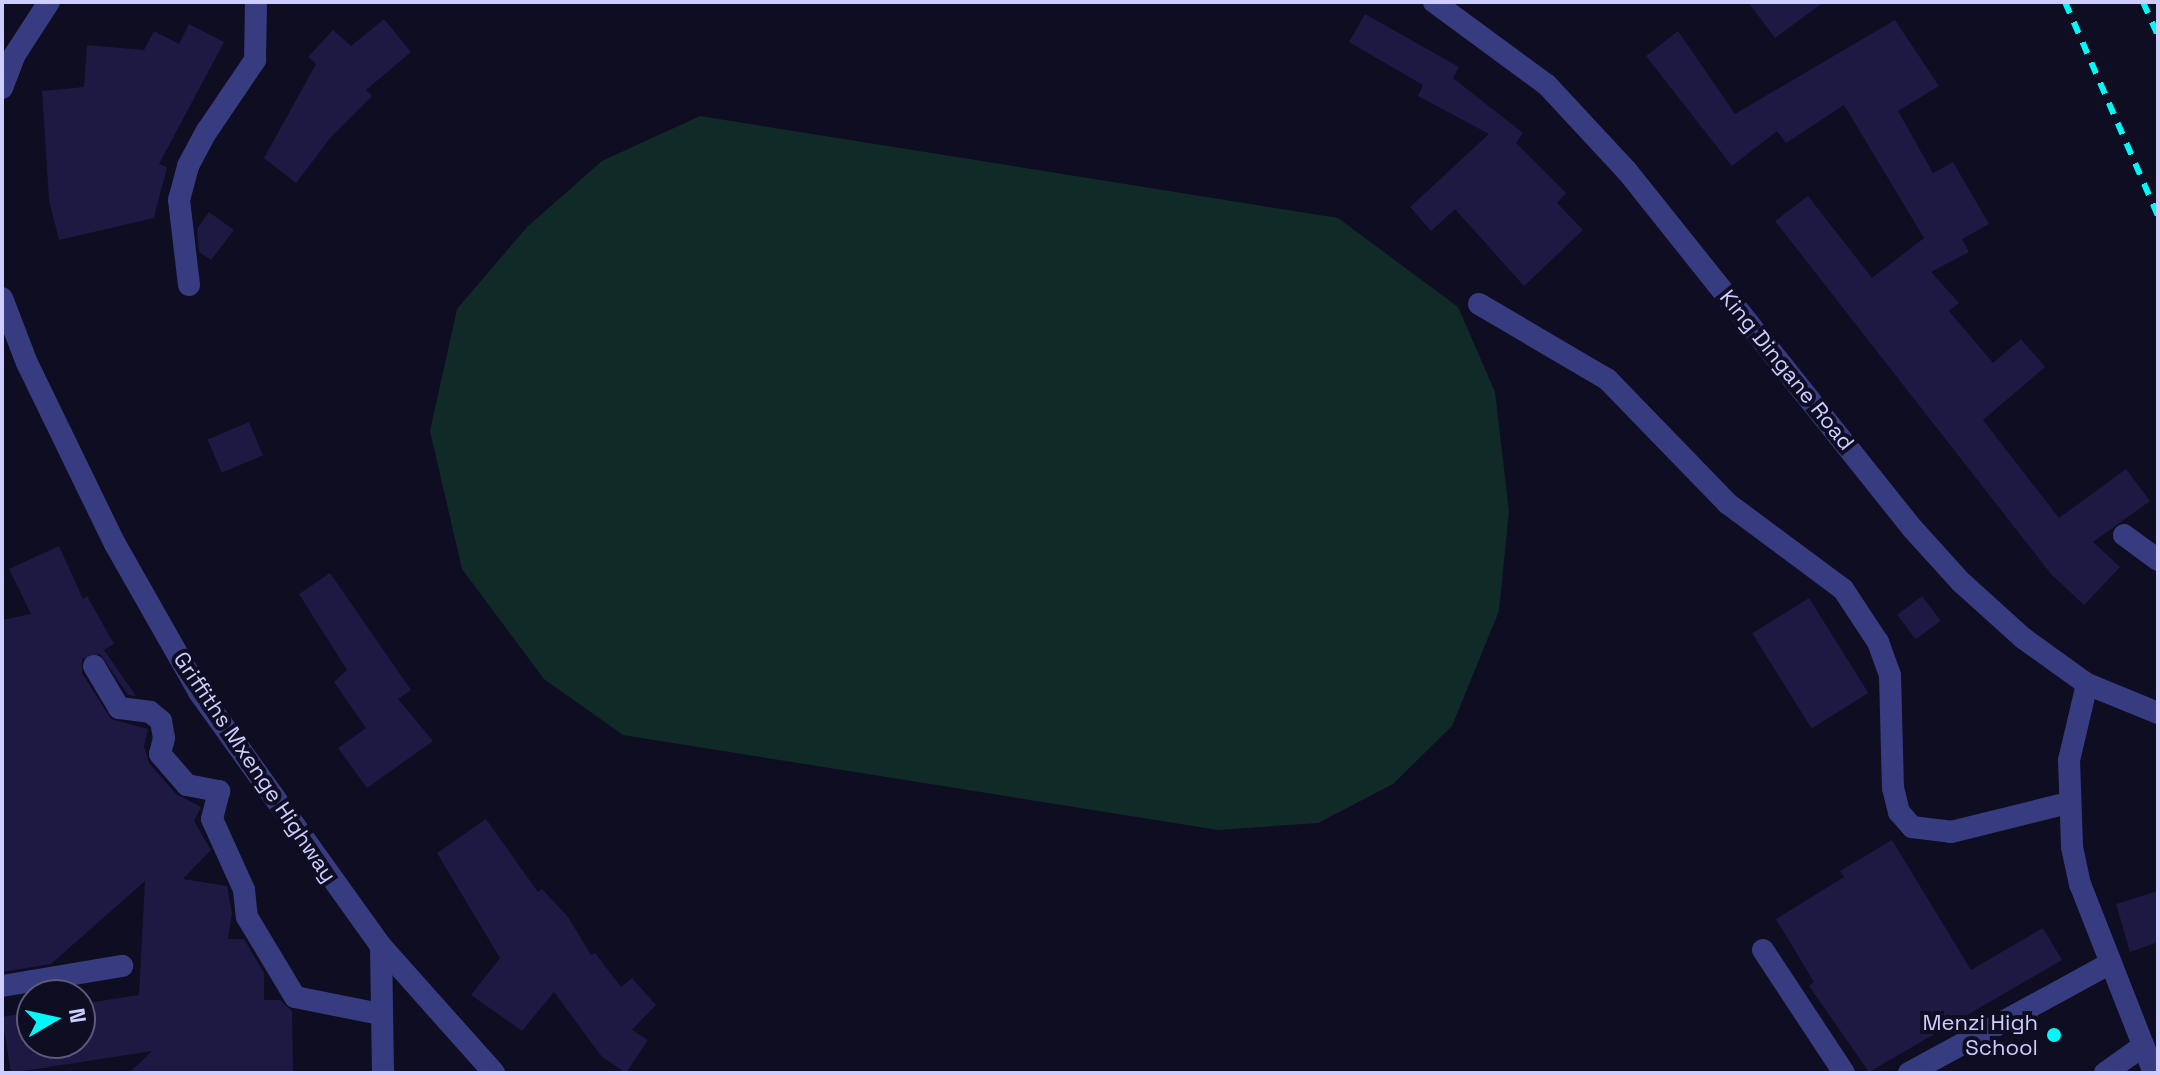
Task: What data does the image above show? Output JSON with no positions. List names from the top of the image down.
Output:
{
  "streets": {
    "street": ["King Dingane Road", "Griffiths Mxenge Highway"]
  },
  "places": ["Menzi High School"],
  "north": "right"
}
